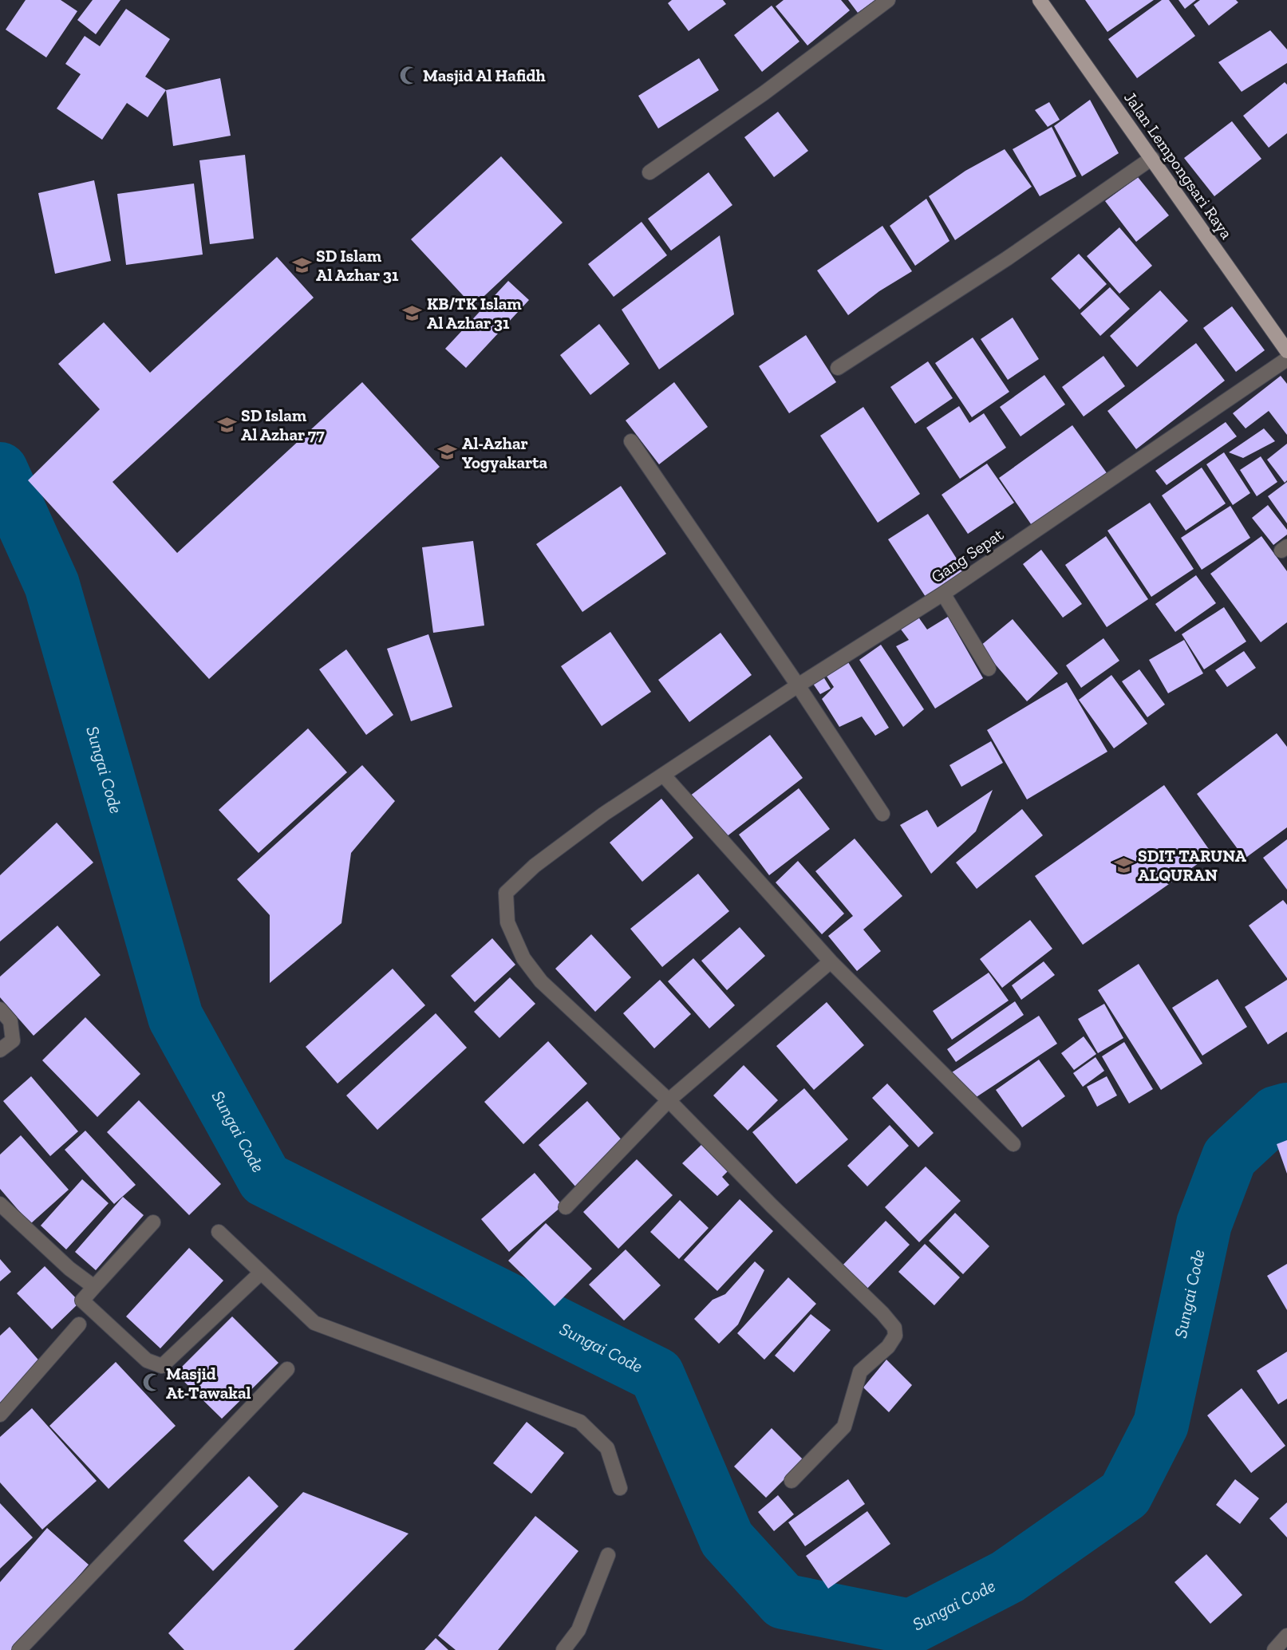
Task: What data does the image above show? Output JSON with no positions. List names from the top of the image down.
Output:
{
  "streets": {
    "main road": ["Jalan Lempongsari Raya"],
    "street": ["Gang Sepat"]
  },
  "water": ["Sungai Code"],
  "places": {
    "mosque": ["Masjid Al Hafidh", "Masjid At-Tawakal"],
    "school or university": [
      "SD Islam Al Azhar 31",
      "KB/TK Islam Al Azhar 31",
      "SD Islam Al Azhar 77",
      "Al-Azhar Yogyakarta",
      "SDIT TARUNA ALQURAN"
    ]
  }
}
